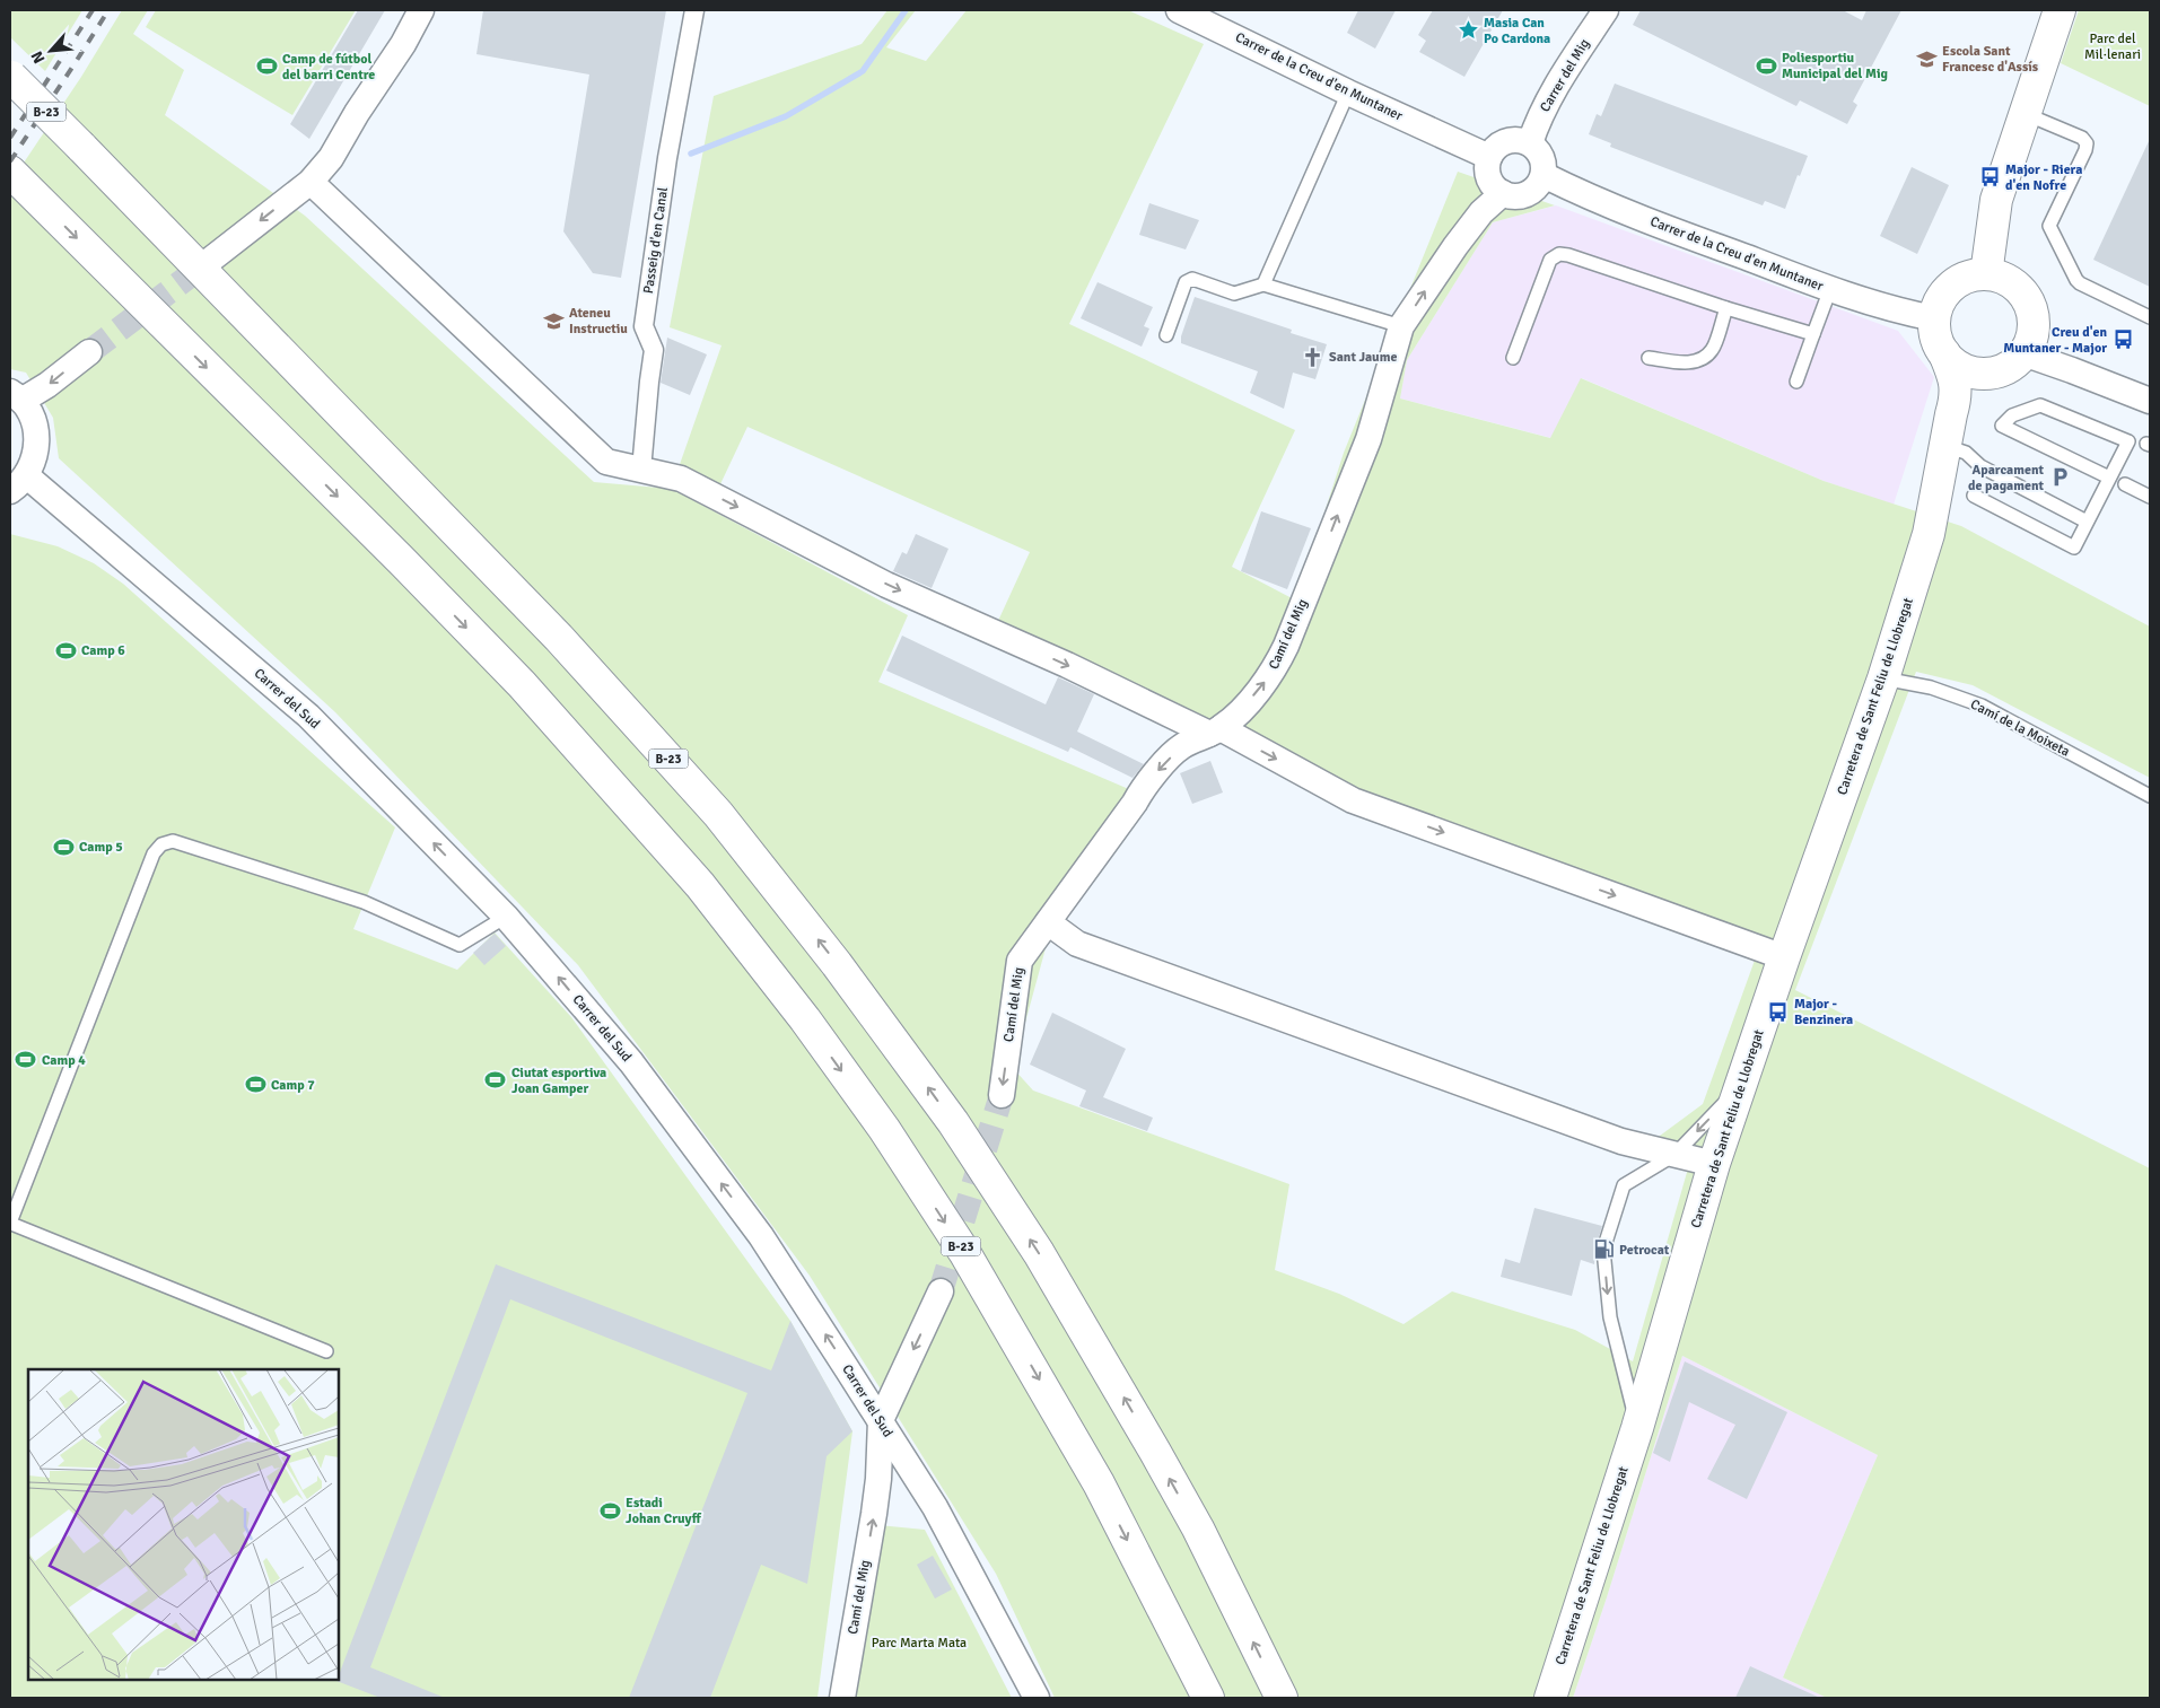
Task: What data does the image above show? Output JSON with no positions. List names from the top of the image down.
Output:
{
  "streets": {
    "main road": ["B-23", "Carretera de Sant Feliu de Llobregat"],
    "street": [
      "Carrer del Mig",
      "Carrer de la Creu d'en Muntaner",
      "Passeig d'en Canal",
      "Camí del Mig",
      "Carrer del Sud"
    ],
    "lane": ["Camí de la Moixeta"]
  },
  "crossings": [
    ["Carrer del Mig", "Carrer de la Creu d'en Muntaner"],
    ["Carrer del Mig", "Camí del Mig"],
    ["Carrer de la Creu d'en Muntaner", "Camí del Mig"],
    ["Carrer de la Creu d'en Muntaner", "Carretera de Sant Feliu de Llobregat"],
    ["Camí del Mig", "Carrer del Sud"],
    ["Carretera de Sant Feliu de Llobregat", "Camí de la Moixeta"]
  ],
  "one_way": ["Carrer del Sud"],
  "parks": ["Parc del Mil·lenari", "Parc Marta Mata"],
  "places": {
    "place": ["Masia Can Po Cardona"],
    "school or university": ["Escola Sant Francesc d'Assís", "Ateneu Instructiu"],
    "sports": [
      "Poliesportiu Municipal del Mig",
      "Camp de fútbol del barri Centre",
      "Camp 6",
      "Camp 5",
      "Camp 4",
      "Ciutat esportiva Joan Gamper",
      "Camp 7",
      "Estadi Johan Cruyff"
    ],
    "bus stop": ["Major - Riera d'en Nofre", "Creu d'en Muntaner - Major", "Major - Benzinera"],
    "church": ["Sant Jaume"],
    "parking": ["Aparcament de pagament"],
    "fuel station": ["Petrocat"]
  },
  "north": "bottom left"
}
